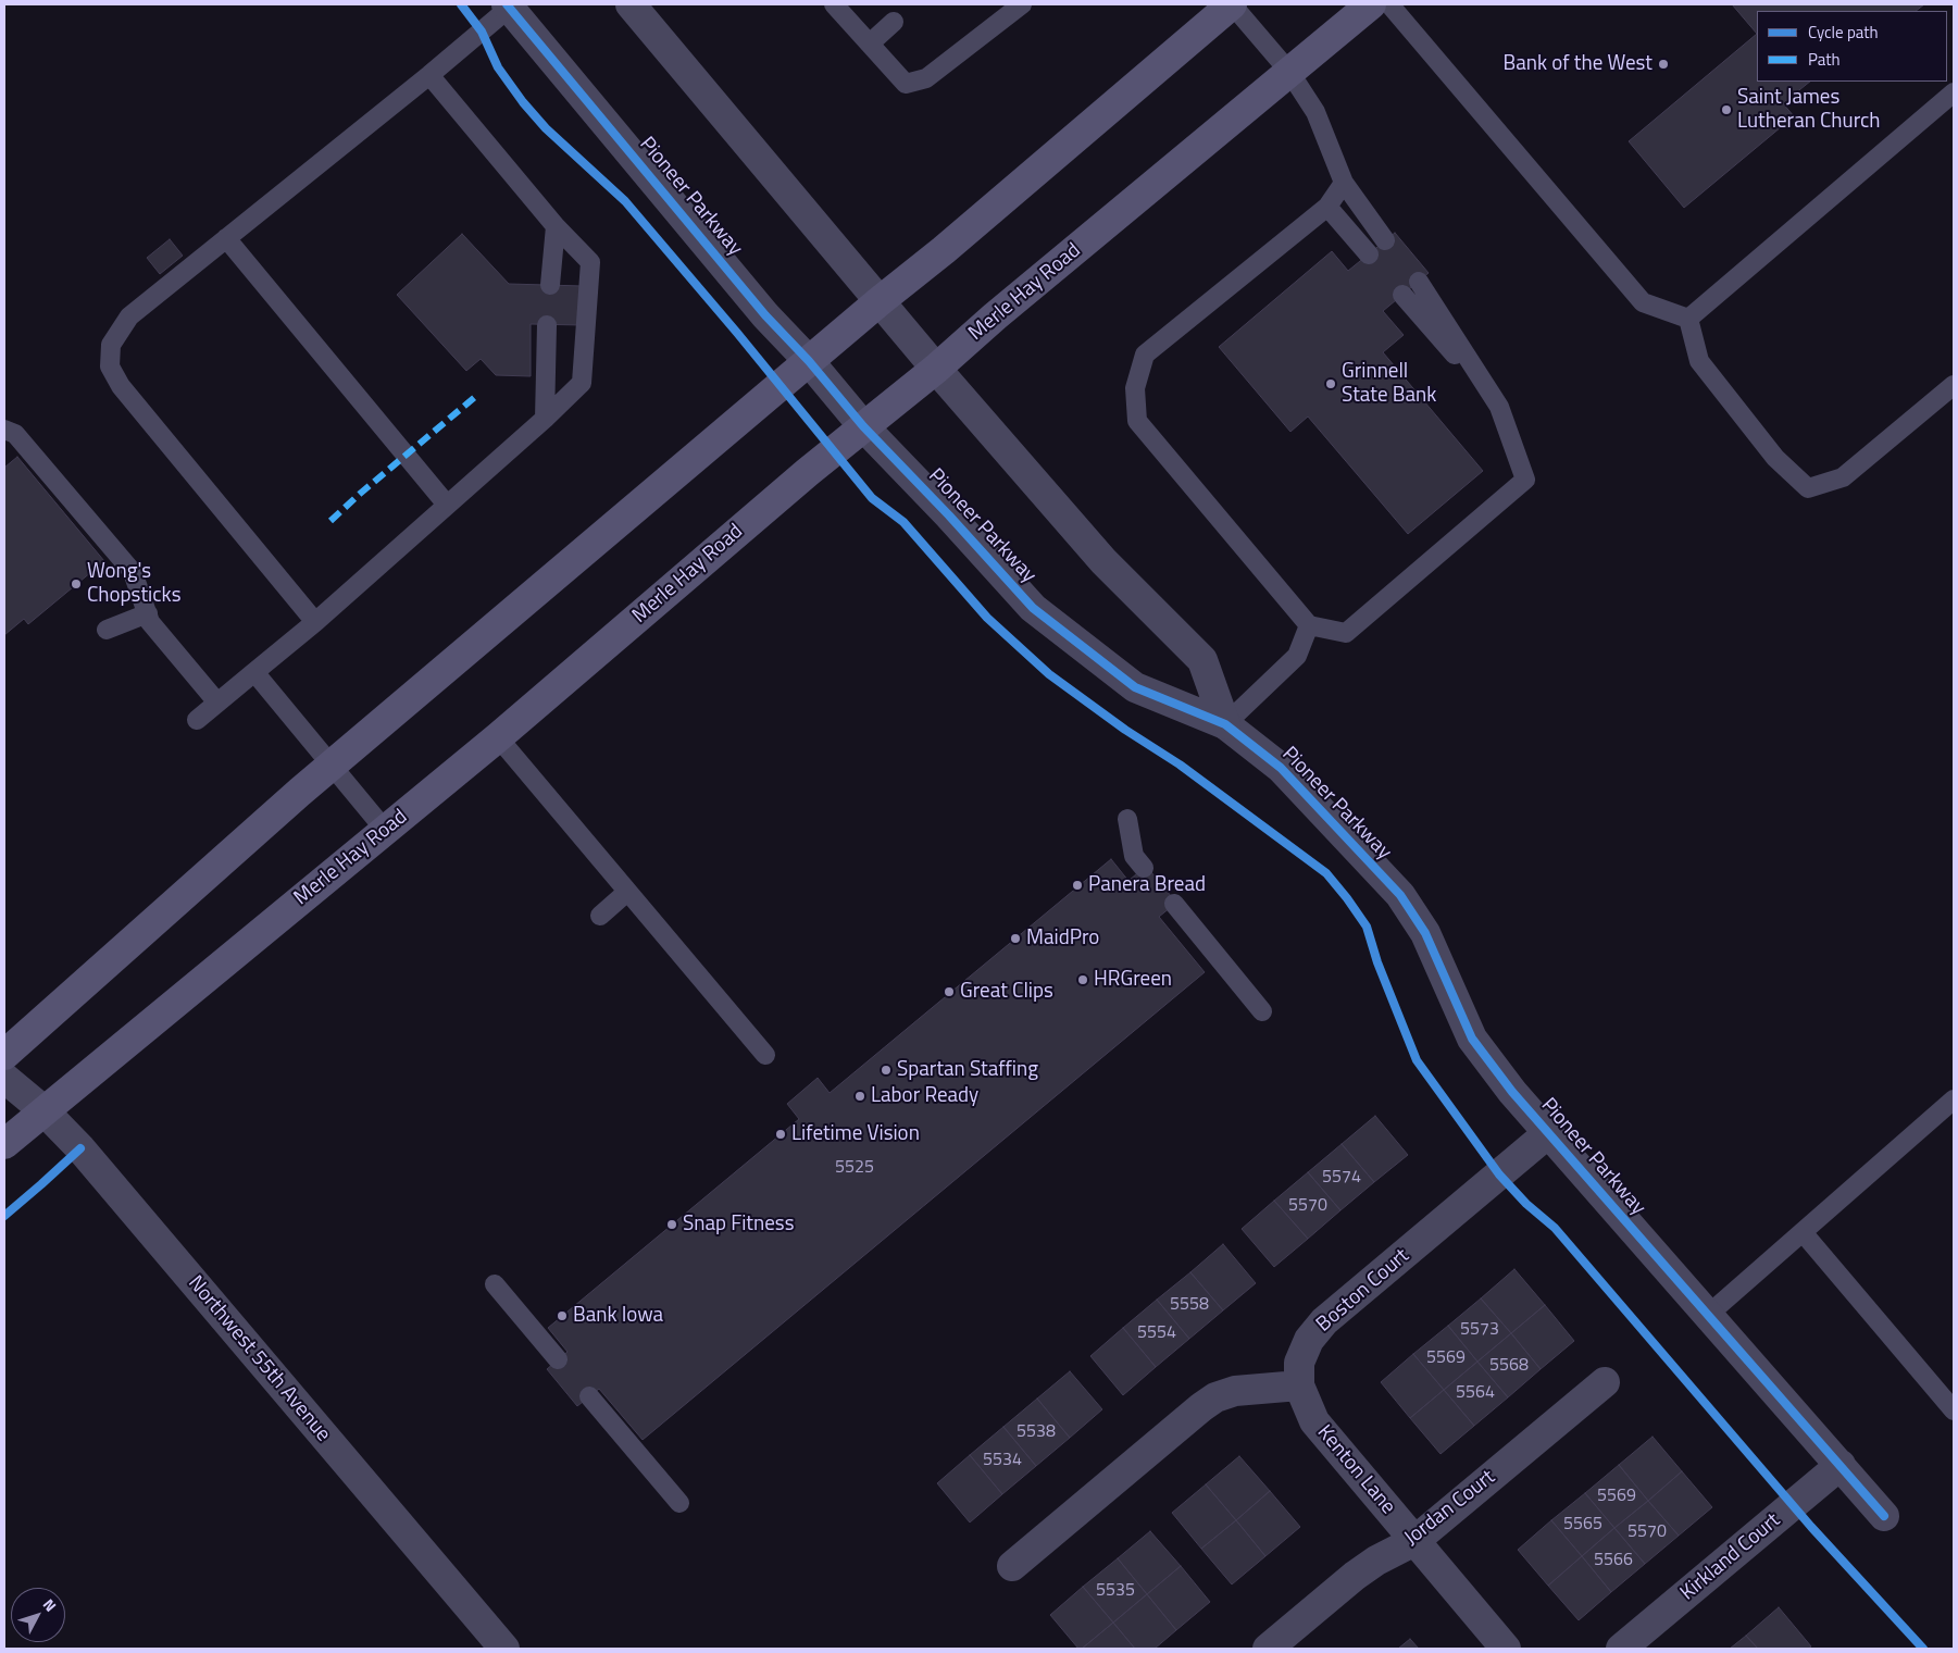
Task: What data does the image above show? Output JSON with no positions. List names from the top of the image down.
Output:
{
  "streets": {
    "main road": ["Merle Hay Road"],
    "street": [
      "Pioneer Parkway",
      "Boston Court",
      "Northwest 55th Avenue",
      "Kenton Lane",
      "Jordan Court",
      "Kirkland Court"
    ]
  },
  "crossings": [
    ["Pioneer Parkway", "Merle Hay Road"],
    ["Pioneer Parkway", "Boston Court"],
    ["Pioneer Parkway", "Kirkland Court"],
    ["Merle Hay Road", "Northwest 55th Avenue"],
    ["Boston Court", "Kenton Lane"],
    ["Kenton Lane", "Jordan Court"]
  ],
  "places": [
    "Bank of the West",
    "Saint James Lutheran Church",
    "Grinnell State Bank",
    "Wong's Chopsticks",
    "Panera Bread",
    "MaidPro",
    "HRGreen",
    "Great Clips",
    "Spartan Staffing",
    "Labor Ready",
    "Lifetime Vision",
    "Snap Fitness",
    "Bank Iowa"
  ],
  "house_numbers": [
    "5525",
    "5574",
    "5570",
    "5558",
    "5573",
    "5554",
    "5569",
    "5568",
    "5564",
    "5538",
    "5534",
    "5569",
    "5565",
    "5570",
    "5566",
    "5535"
  ],
  "legend": ["Cycle path", "Path"],
  "north": "top right"
}
